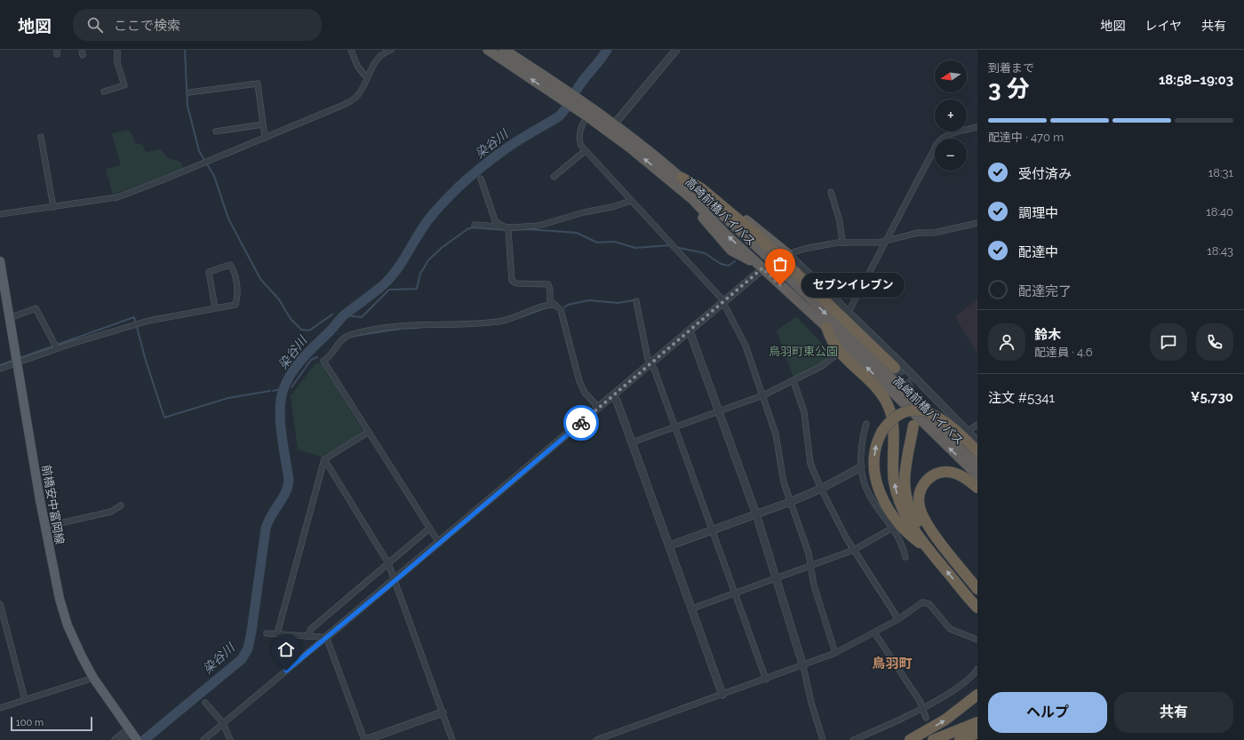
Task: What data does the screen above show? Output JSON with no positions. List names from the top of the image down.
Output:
{
  "streets": {
    "highway": ["高崎前橋バイパス"],
    "main road": ["前橋安中富岡線"]
  },
  "districts": ["鳥羽町"],
  "water": ["染谷川"],
  "parks": ["鳥羽町東公園"],
  "places": ["セブンイレブン"],
  "scale_bar": "100 m",
  "north": "left",
  "page": {
    "header": "地図",
    "search": "ここで検索",
    "nav": ["地図", "レイヤ", "共有"],
    "heading": ["3 分", "到着まで", "18:58–19:03"],
    "panel": [
      "鈴木",
      "配達員 · 4.6",
      "注文 #5341",
      "¥5,730"
    ],
    "map_buttons": ["+", "−"],
    "bar": "配達中 · 470 m",
    "list": [
      ["受付済み", "18:31"],
      ["調理中", "18:40"],
      ["配達中", "18:43"],
      "配達完了"
    ],
    "bubble": "セブンイレブン",
    "buttons": ["ヘルプ", "共有"],
    "scale": "100 m"
  }
}
